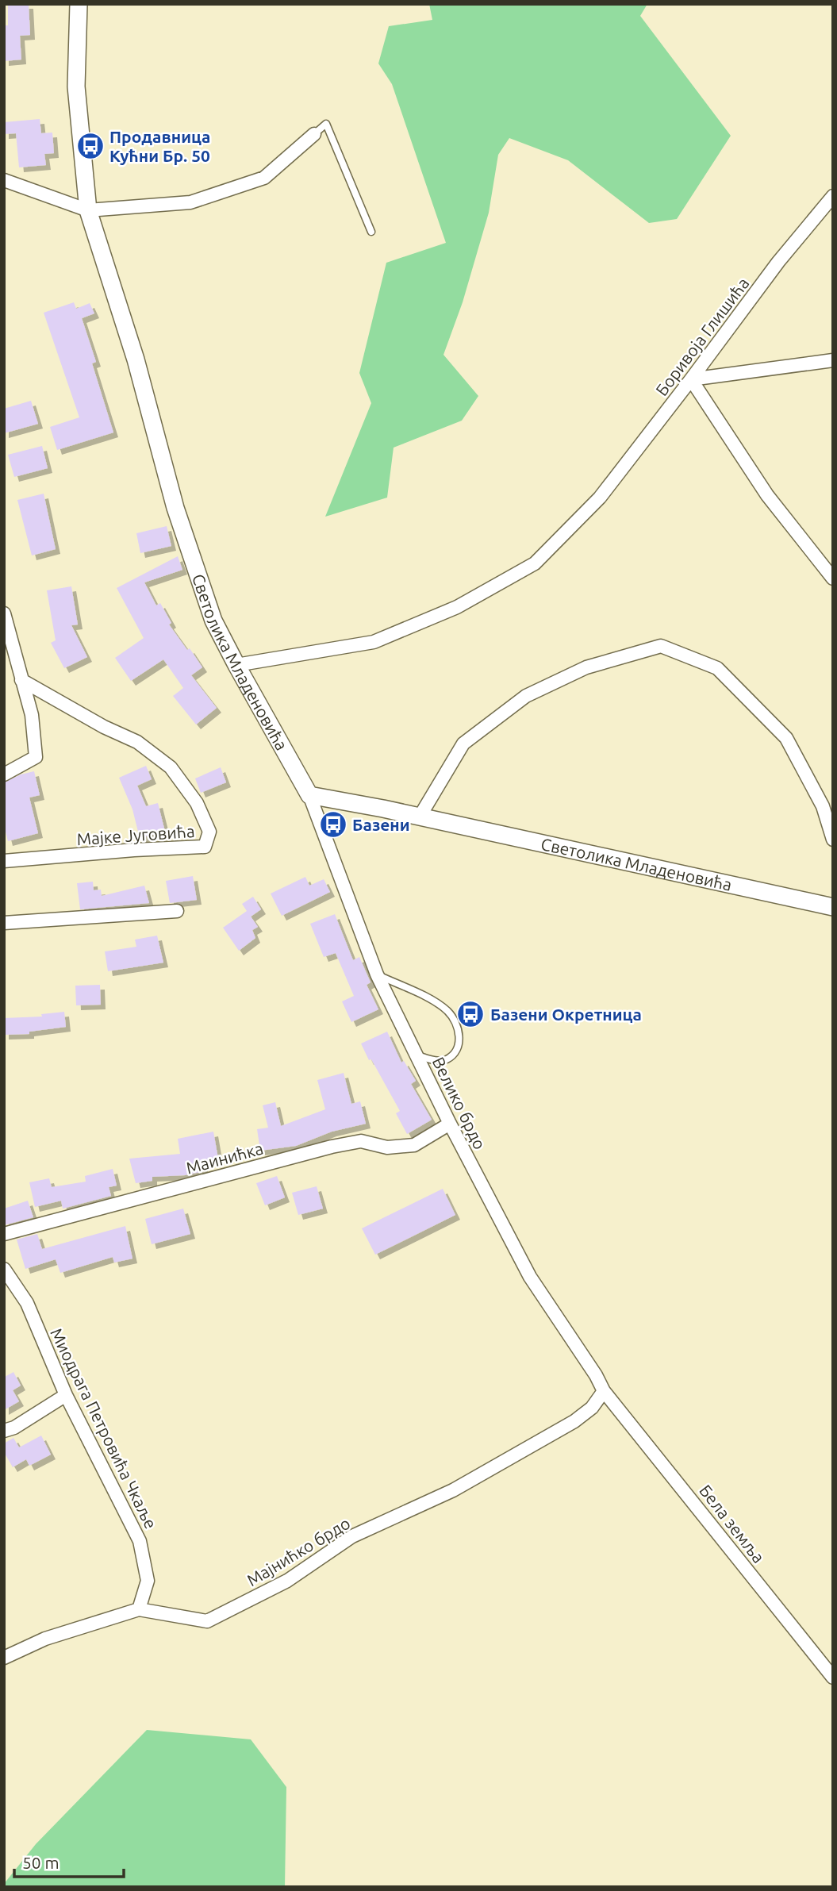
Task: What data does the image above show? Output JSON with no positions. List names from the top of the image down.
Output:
{
  "streets": {
    "street": [
      "Боривоја Глишића",
      "Светолика Младеновића",
      "Мајке Југовића",
      "Велико брдо",
      "Маинићка",
      "Миодрага Петровића Чкаље",
      "Бела земља",
      "Мајнићко брдо"
    ]
  },
  "crossings": [
    ["Боривоја Глишића", "Светолика Младеновића"],
    ["Светолика Младеновића", "Велико брдо"],
    ["Велико брдо", "Маинићка"],
    ["Велико брдо", "Бела земља"],
    ["Велико брдо", "Мајнићко брдо"],
    ["Миодрага Петровића Чкаље", "Мајнићко брдо"],
    ["Бела земља", "Мајнићко брдо"]
  ],
  "places": {
    "bus stop": ["Продавница Кућни Бр. 50", "Базени", "Базени Окретница"]
  },
  "scale_bar": "50 m"
}
